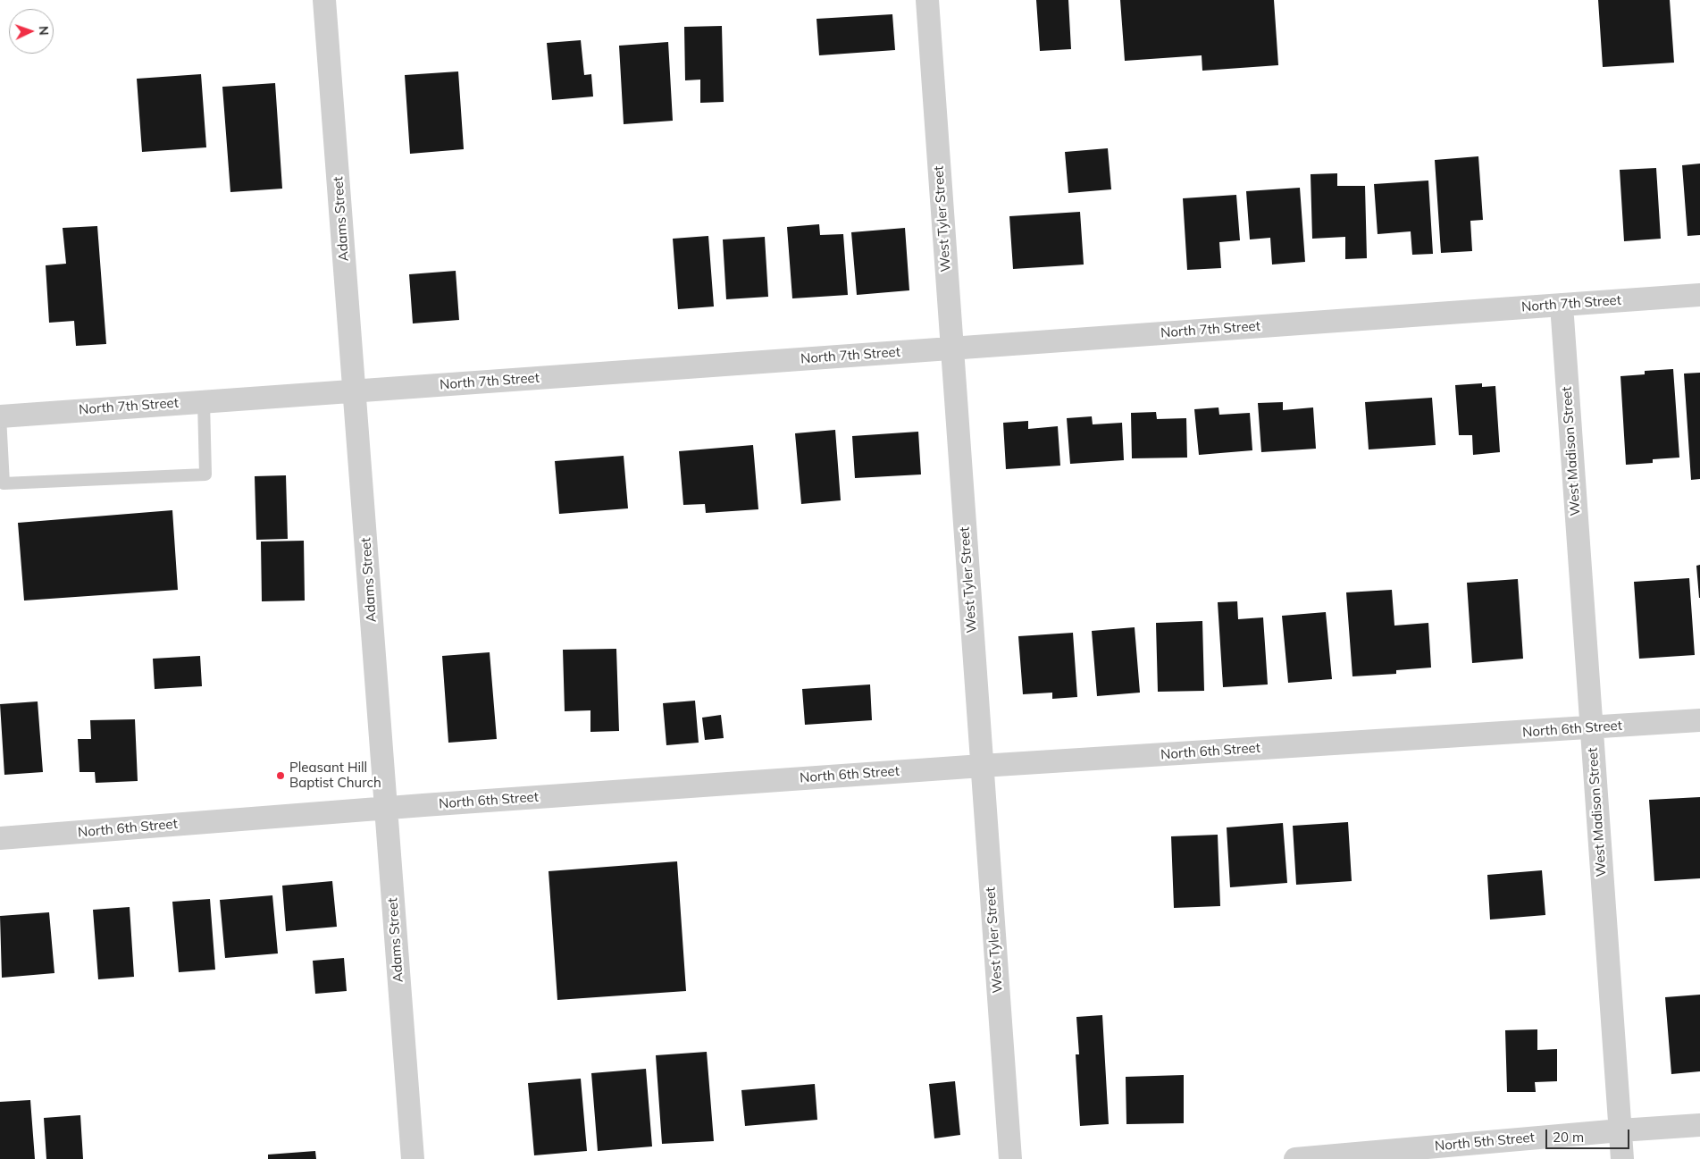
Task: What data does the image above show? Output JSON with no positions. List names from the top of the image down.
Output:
{
  "streets": {
    "street": [
      "Adams Street",
      "West Tyler Street",
      "North 7th Street",
      "West Madison Street",
      "North 6th Street",
      "North 5th Street"
    ]
  },
  "crossings": [
    ["Adams Street", "North 7th Street"],
    ["Adams Street", "North 6th Street"],
    ["West Tyler Street", "North 7th Street"],
    ["West Tyler Street", "North 6th Street"],
    ["North 7th Street", "West Madison Street"],
    ["West Madison Street", "North 6th Street"],
    ["West Madison Street", "North 5th Street"]
  ],
  "places": ["Pleasant Hill Baptist Church"],
  "scale_bar": "20 m",
  "north": "right"
}
